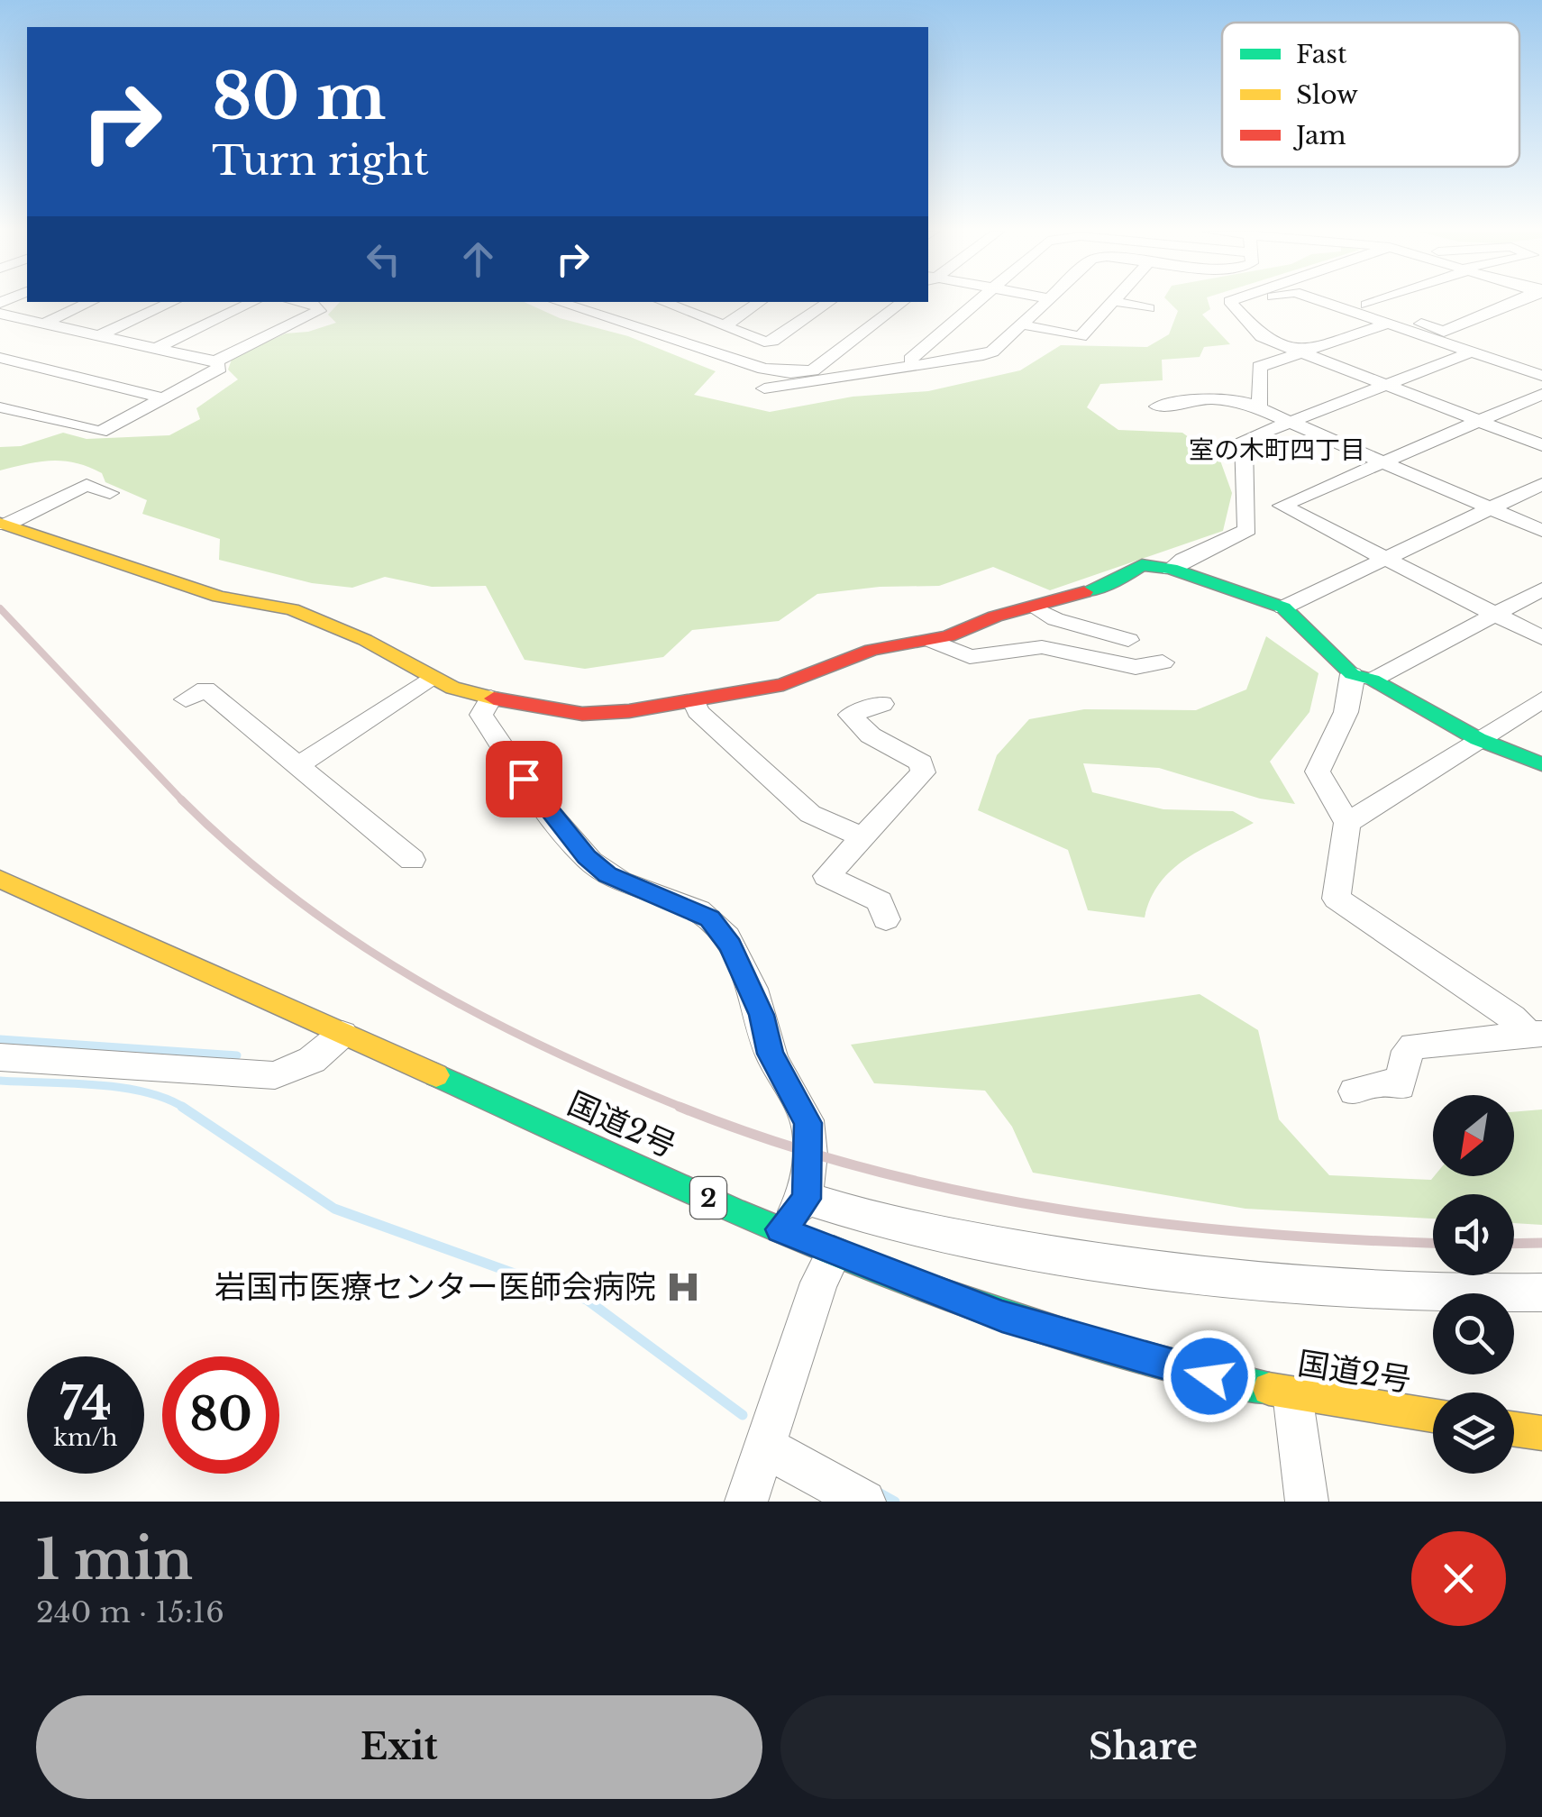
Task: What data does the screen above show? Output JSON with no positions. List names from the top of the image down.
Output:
{
  "streets": {
    "main road": ["国道2号", "2"]
  },
  "districts": ["室の木町四丁目"],
  "places": {
    "hospital": ["岩国市医療センター医師会病院"]
  },
  "legend": ["Fast", "Slow", "Jam"],
  "north": "bottom left",
  "page": {
    "turn": ["80 m", "Turn right"],
    "speed": "74 km/h",
    "limit": "80",
    "heading": ["1 min", "240 m · 15:16"],
    "buttons": ["Exit", "Share"]
  }
}
